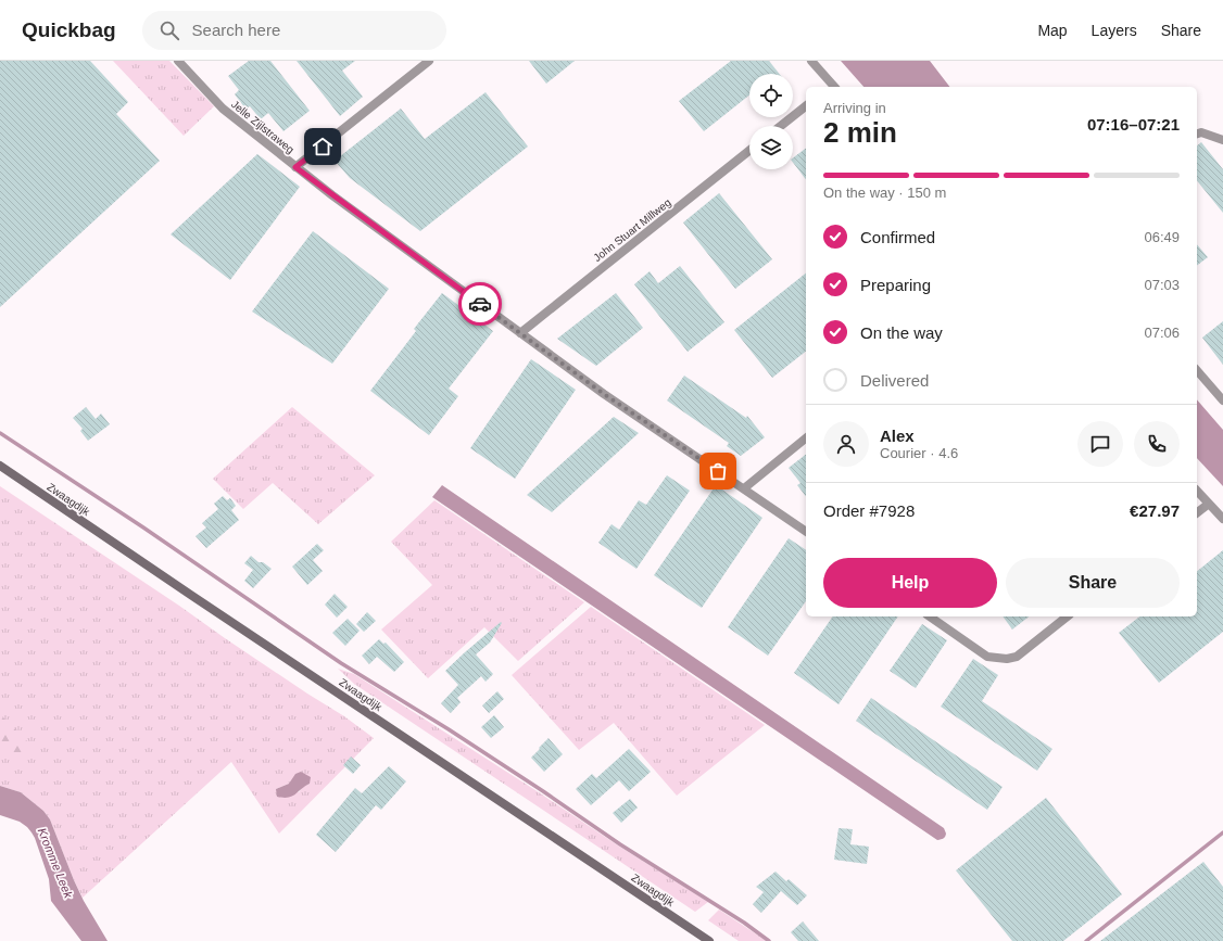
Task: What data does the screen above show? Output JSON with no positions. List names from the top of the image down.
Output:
{
  "streets": {
    "street": ["Jelle Zijlstraweg", "John Stuart Millweg", "Zwaagdijk"]
  },
  "crossings": [
    ["Jelle Zijlstraweg", "John Stuart Millweg"]
  ],
  "water": ["Kromme Leek"],
  "page": {
    "header": "Quickbag",
    "search": "Search here",
    "nav": ["Map", "Layers", "Share"],
    "heading": ["2 min", "Arriving in", "07:16–07:21"],
    "panel": [
      "Alex",
      "Courier · 4.6",
      "Order #7928",
      "€27.97"
    ],
    "bar": "On the way · 150 m",
    "list": [
      ["Confirmed", "06:49"],
      ["Preparing", "07:03"],
      ["On the way", "07:06"],
      "Delivered"
    ],
    "buttons": ["Help", "Share"]
  }
}
